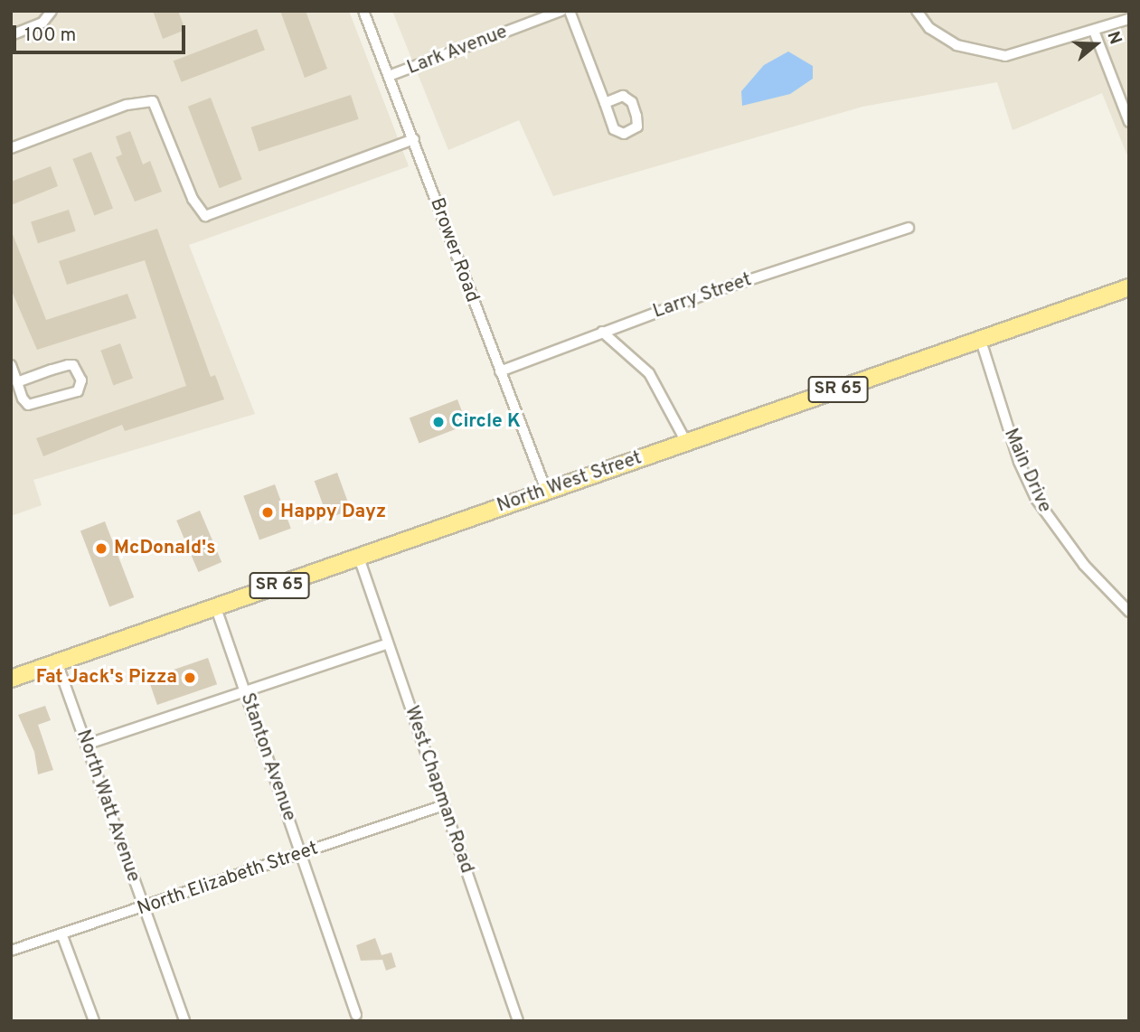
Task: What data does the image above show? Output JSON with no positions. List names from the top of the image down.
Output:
{
  "streets": {
    "main road": ["SR 65", "North West Street"],
    "street": [
      "Lark Avenue",
      "Brower Road",
      "Larry Street",
      "Main Drive",
      "Stanton Avenue",
      "West Chapman Road",
      "North Watt Avenue",
      "North Elizabeth Street"
    ]
  },
  "crossings": [
    ["Lark Avenue", "Brower Road"],
    ["Brower Road", "Larry Street"],
    ["Brower Road", "North West Street"],
    ["Main Drive", "North West Street"],
    ["North West Street", "Stanton Avenue"],
    ["North West Street", "West Chapman Road"],
    ["North West Street", "North Watt Avenue"],
    ["Stanton Avenue", "North Elizabeth Street"],
    ["West Chapman Road", "North Elizabeth Street"],
    ["North Watt Avenue", "North Elizabeth Street"]
  ],
  "places": [
    "Circle K",
    "Happy Dayz",
    "McDonald's",
    "Fat Jack's Pizza"
  ],
  "scale_bar": "100 m",
  "north": "right"
}
